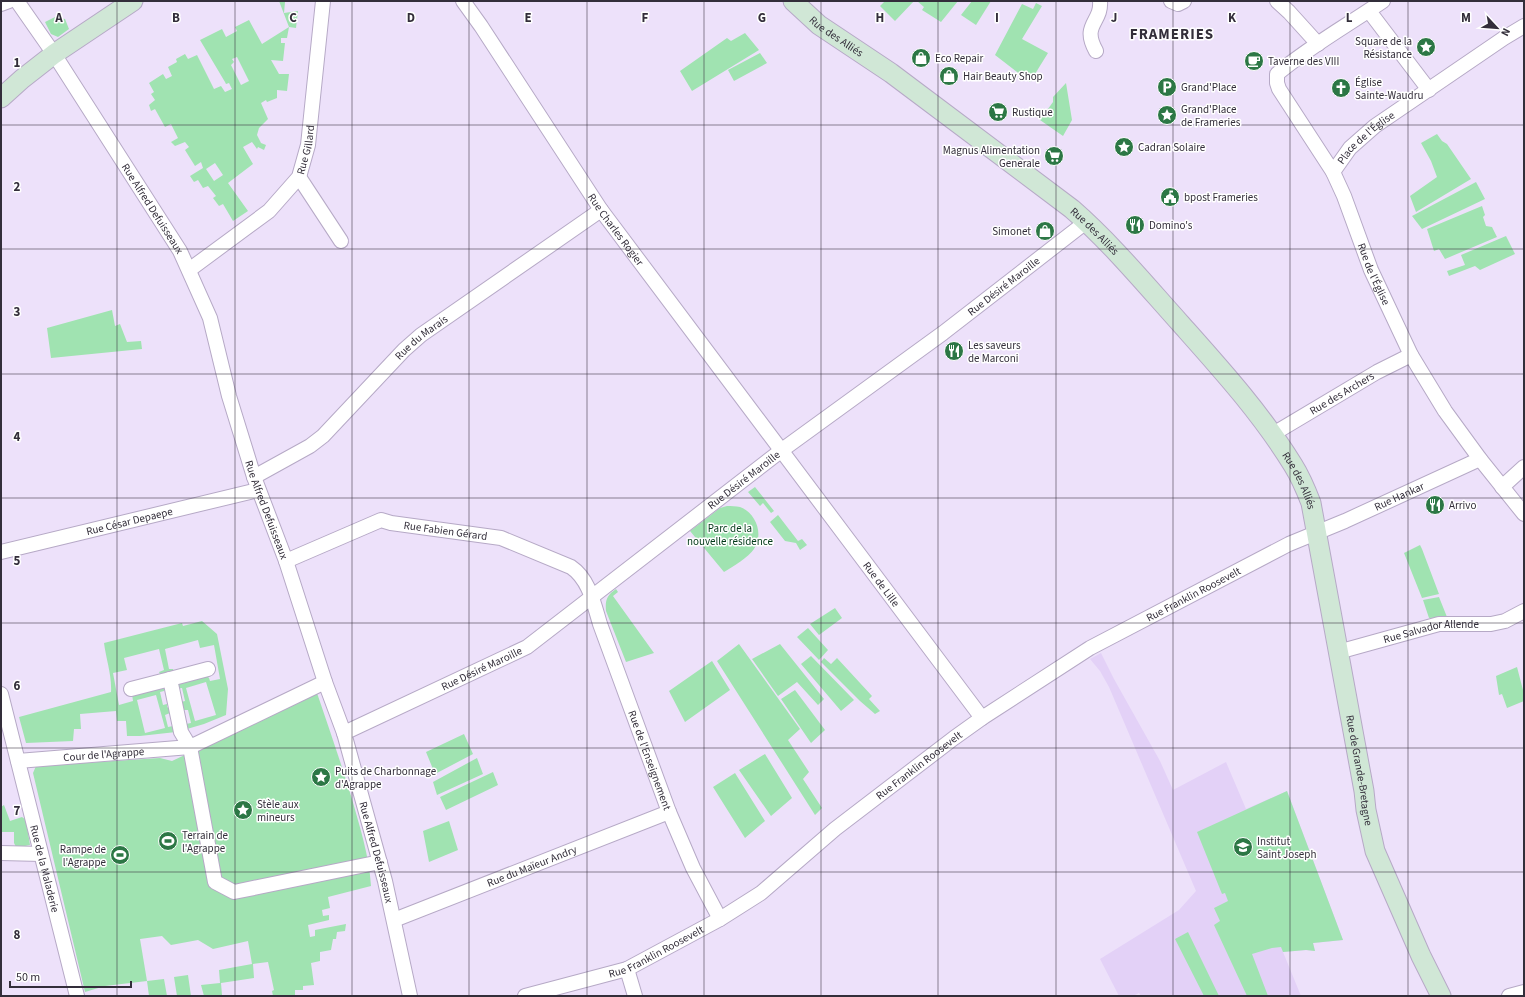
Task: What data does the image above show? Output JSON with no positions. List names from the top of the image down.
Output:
{
  "streets": {
    "main road": ["Rue des Alliés", "Rue de Grande-Bretagne"],
    "street": [
      "Place de l'Église",
      "Rue Gillard",
      "Rue Alfred Defuisseaux",
      "Rue Charles Rogier",
      "Rue de l'Église",
      "Rue Désiré Maroille",
      "Rue du Marais",
      "Rue des Archers",
      "Rue Hankar",
      "Rue César Depaepe",
      "Rue Fabien Gérard",
      "Rue de Lille",
      "Rue Franklin Roosevelt",
      "Rue Salvador Allende",
      "Cour de l'Agrappe",
      "Rue de l'Enseignement",
      "Rue du Maïeur Andry",
      "Rue de la Maladerie"
    ]
  },
  "crossings": [
    ["Rue des Alliés", "Rue Désiré Maroille"],
    ["Rue des Alliés", "Rue des Archers"],
    ["Rue des Alliés", "Rue Hankar"],
    ["Rue des Alliés", "Rue Franklin Roosevelt"],
    ["Rue des Alliés", "Rue de Grande-Bretagne"],
    ["Place de l'Église", "Rue de l'Église"],
    ["Rue Gillard", "Rue Alfred Defuisseaux"],
    ["Rue Alfred Defuisseaux", "Rue Désiré Maroille"],
    ["Rue Alfred Defuisseaux", "Rue du Marais"],
    ["Rue Alfred Defuisseaux", "Rue César Depaepe"],
    ["Rue Alfred Defuisseaux", "Rue Fabien Gérard"],
    ["Rue Alfred Defuisseaux", "Cour de l'Agrappe"],
    ["Rue Alfred Defuisseaux", "Rue du Maïeur Andry"],
    ["Rue Charles Rogier", "Rue Désiré Maroille"],
    ["Rue Charles Rogier", "Rue du Marais"],
    ["Rue Charles Rogier", "Rue de Lille"],
    ["Rue de l'Église", "Rue des Archers"],
    ["Rue de l'Église", "Rue Hankar"],
    ["Rue Désiré Maroille", "Rue Fabien Gérard"],
    ["Rue Désiré Maroille", "Rue de Lille"],
    ["Rue Désiré Maroille", "Rue de l'Enseignement"],
    ["Rue du Marais", "Rue César Depaepe"],
    ["Rue Hankar", "Rue Franklin Roosevelt"],
    ["Rue Hankar", "Rue de Grande-Bretagne"],
    ["Rue Fabien Gérard", "Rue de l'Enseignement"],
    ["Rue de Lille", "Rue Franklin Roosevelt"],
    ["Rue Franklin Roosevelt", "Rue de l'Enseignement"],
    ["Rue Franklin Roosevelt", "Rue de Grande-Bretagne"],
    ["Rue Salvador Allende", "Rue de Grande-Bretagne"],
    ["Cour de l'Agrappe", "Rue de la Maladerie"],
    ["Rue de l'Enseignement", "Rue du Maïeur Andry"]
  ],
  "districts": ["FRAMERIES"],
  "parks": ["Parc de la nouvelle résidence"],
  "places": {
    "place": [
      "Square de la Résistance",
      "Grand'Place de Frameries",
      "Cadran Solaire",
      "Puits de Charbonnage d'Agrappe",
      "Stèle aux mineurs"
    ],
    "shop": ["Eco Repair", "Hair Beauty Shop", "Simonet"],
    "cafe": ["Taverne des VIII"],
    "parking": ["Grand'Place"],
    "church": ["Église Sainte-Waudru"],
    "supermarket": ["Rustique", "Magnus Alimentation Generale"],
    "public building": ["bpost Frameries"],
    "restaurant": ["Domino's", "Les saveurs de Marconi", "Arrivo"],
    "sports": ["Terrain de l'Agrappe", "Rampe de l'Agrappe"],
    "school or university": ["Institut Saint Joseph"]
  },
  "scale_bar": "50 m",
  "north": "bottom right",
  "grid": {
    "columns": [
      "A",
      "B",
      "C",
      "D",
      "E",
      "F",
      "G",
      "H",
      "I",
      "J",
      "K",
      "L",
      "M"
    ],
    "rows": [
      "1",
      "2",
      "3",
      "4",
      "5",
      "6",
      "7",
      "8"
    ]
  }
}
